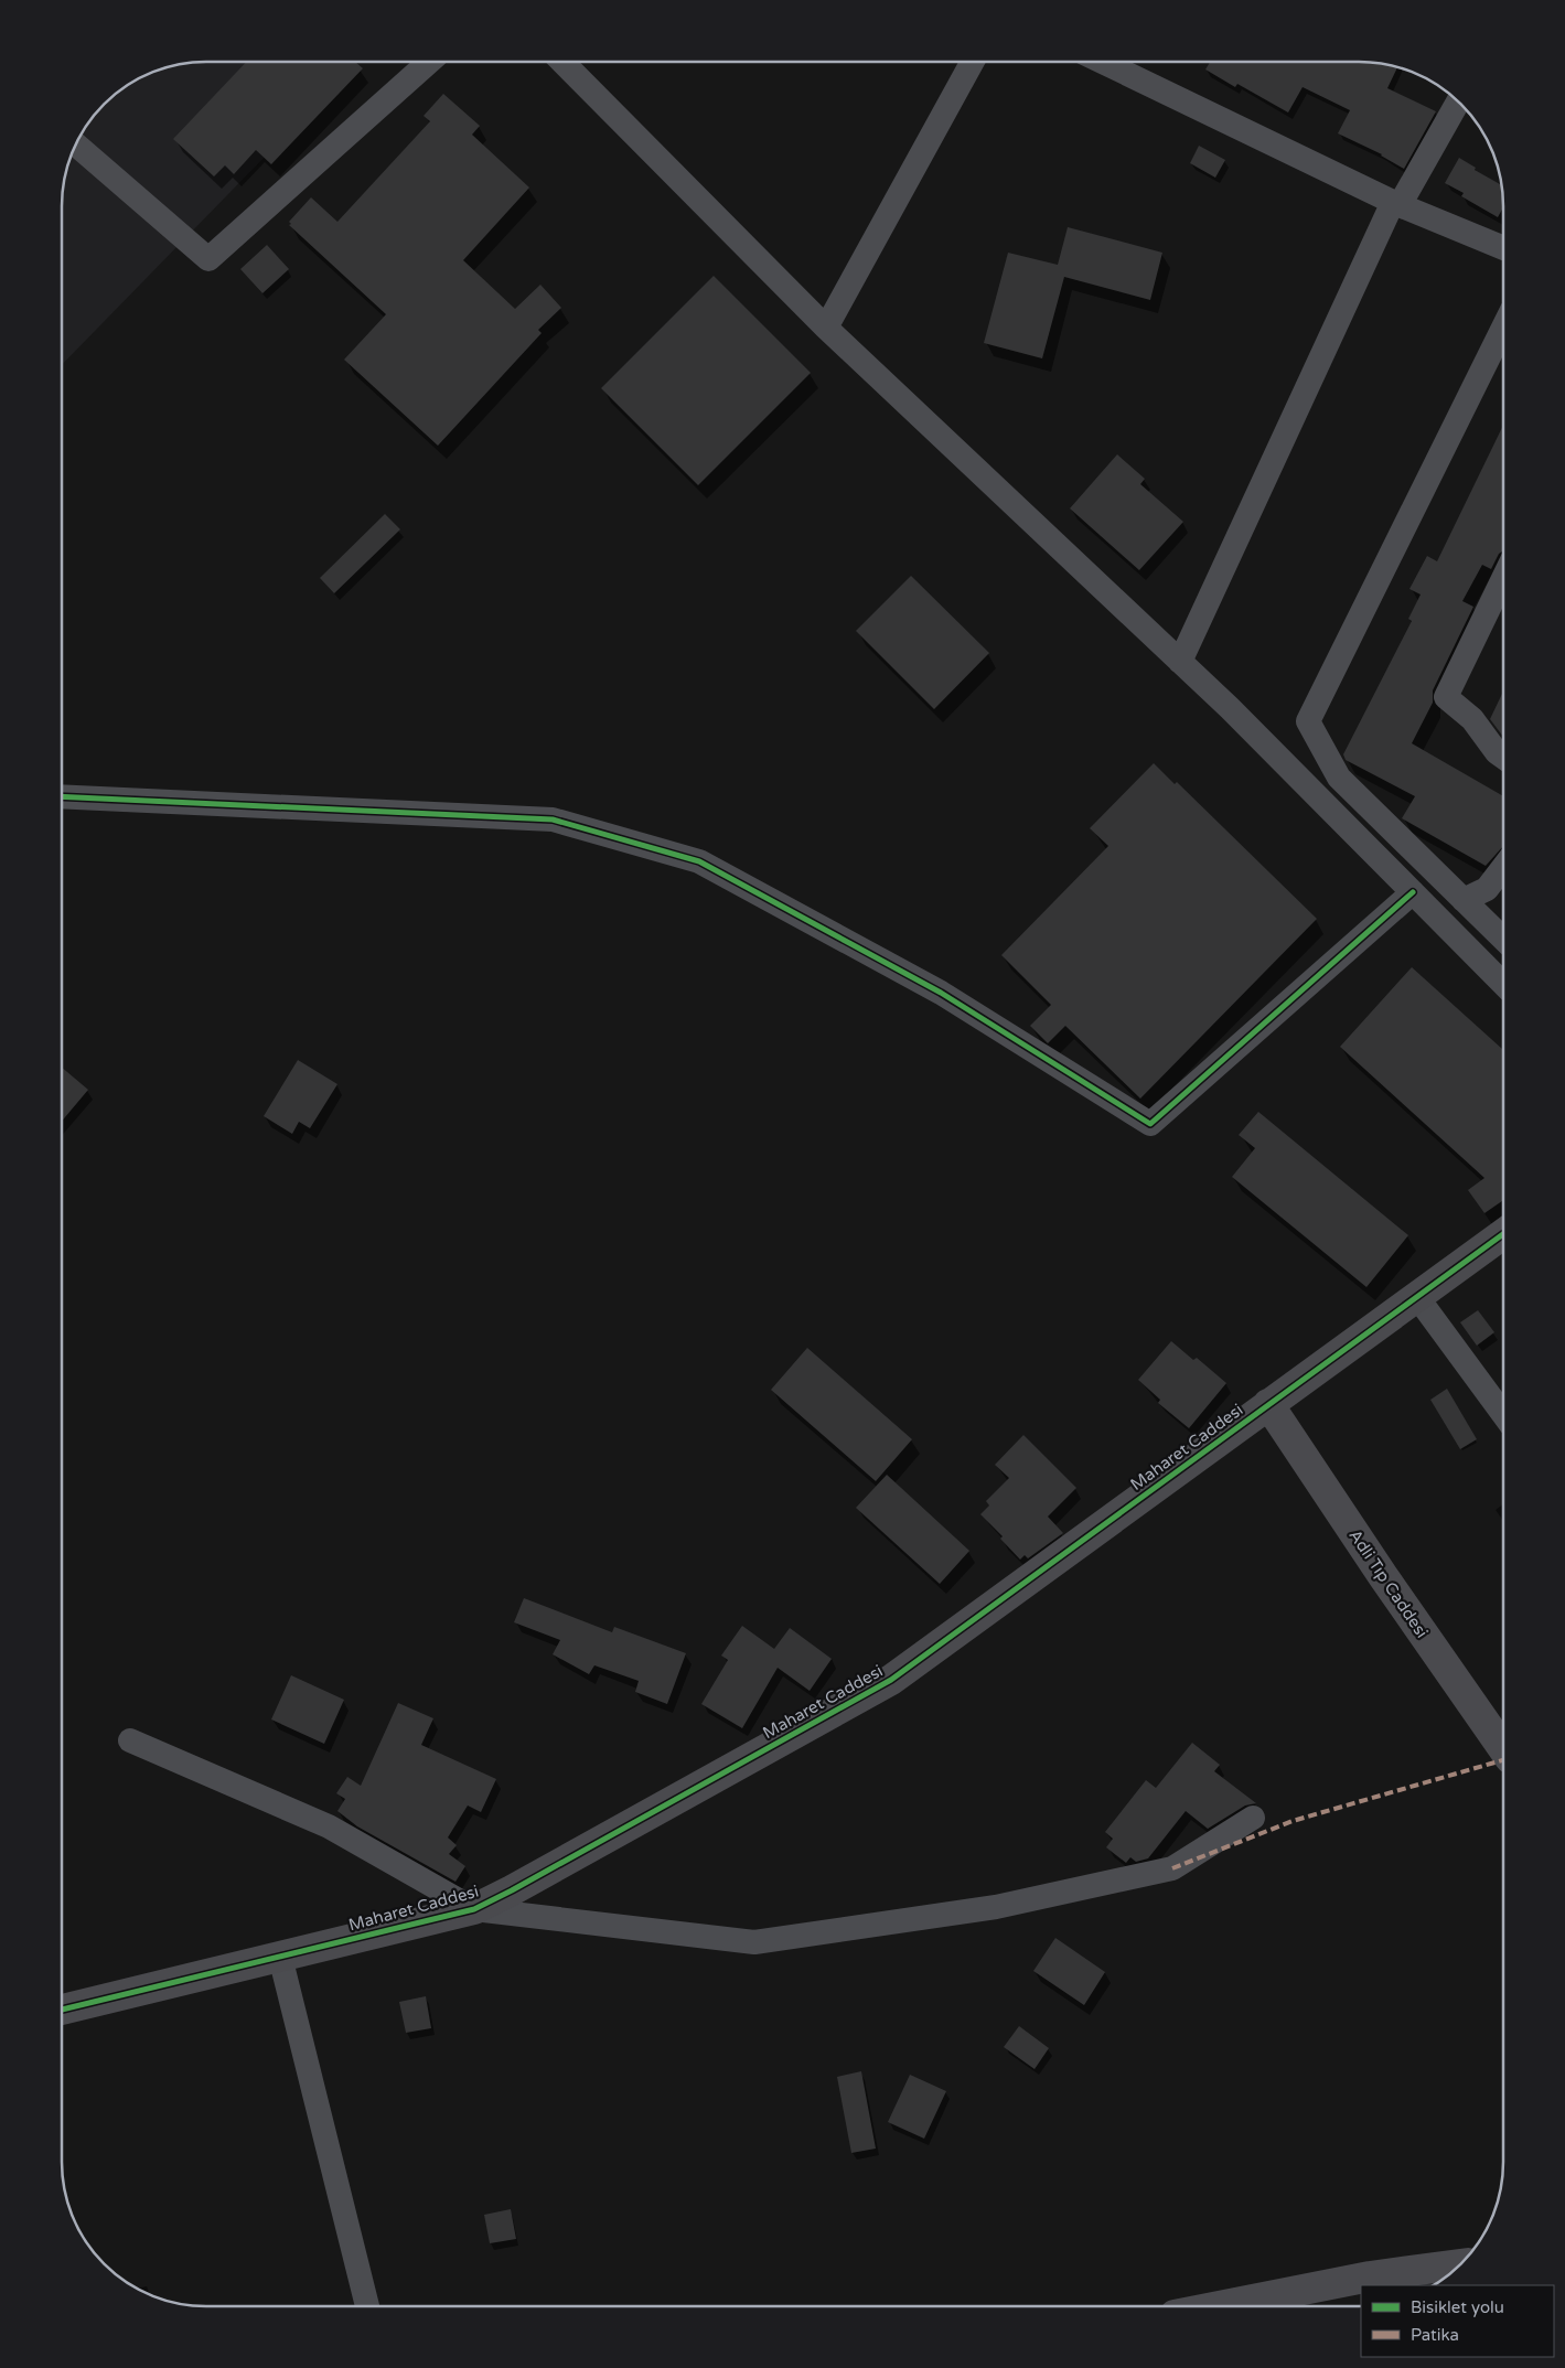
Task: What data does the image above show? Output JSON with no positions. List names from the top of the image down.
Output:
{
  "streets": {
    "street": ["Maharet Caddesi", "Adli Tıp Caddesi"]
  },
  "crossings": [
    ["Maharet Caddesi", "Adli Tıp Caddesi"]
  ],
  "legend": ["Bisiklet yolu", "Patika"]
}
